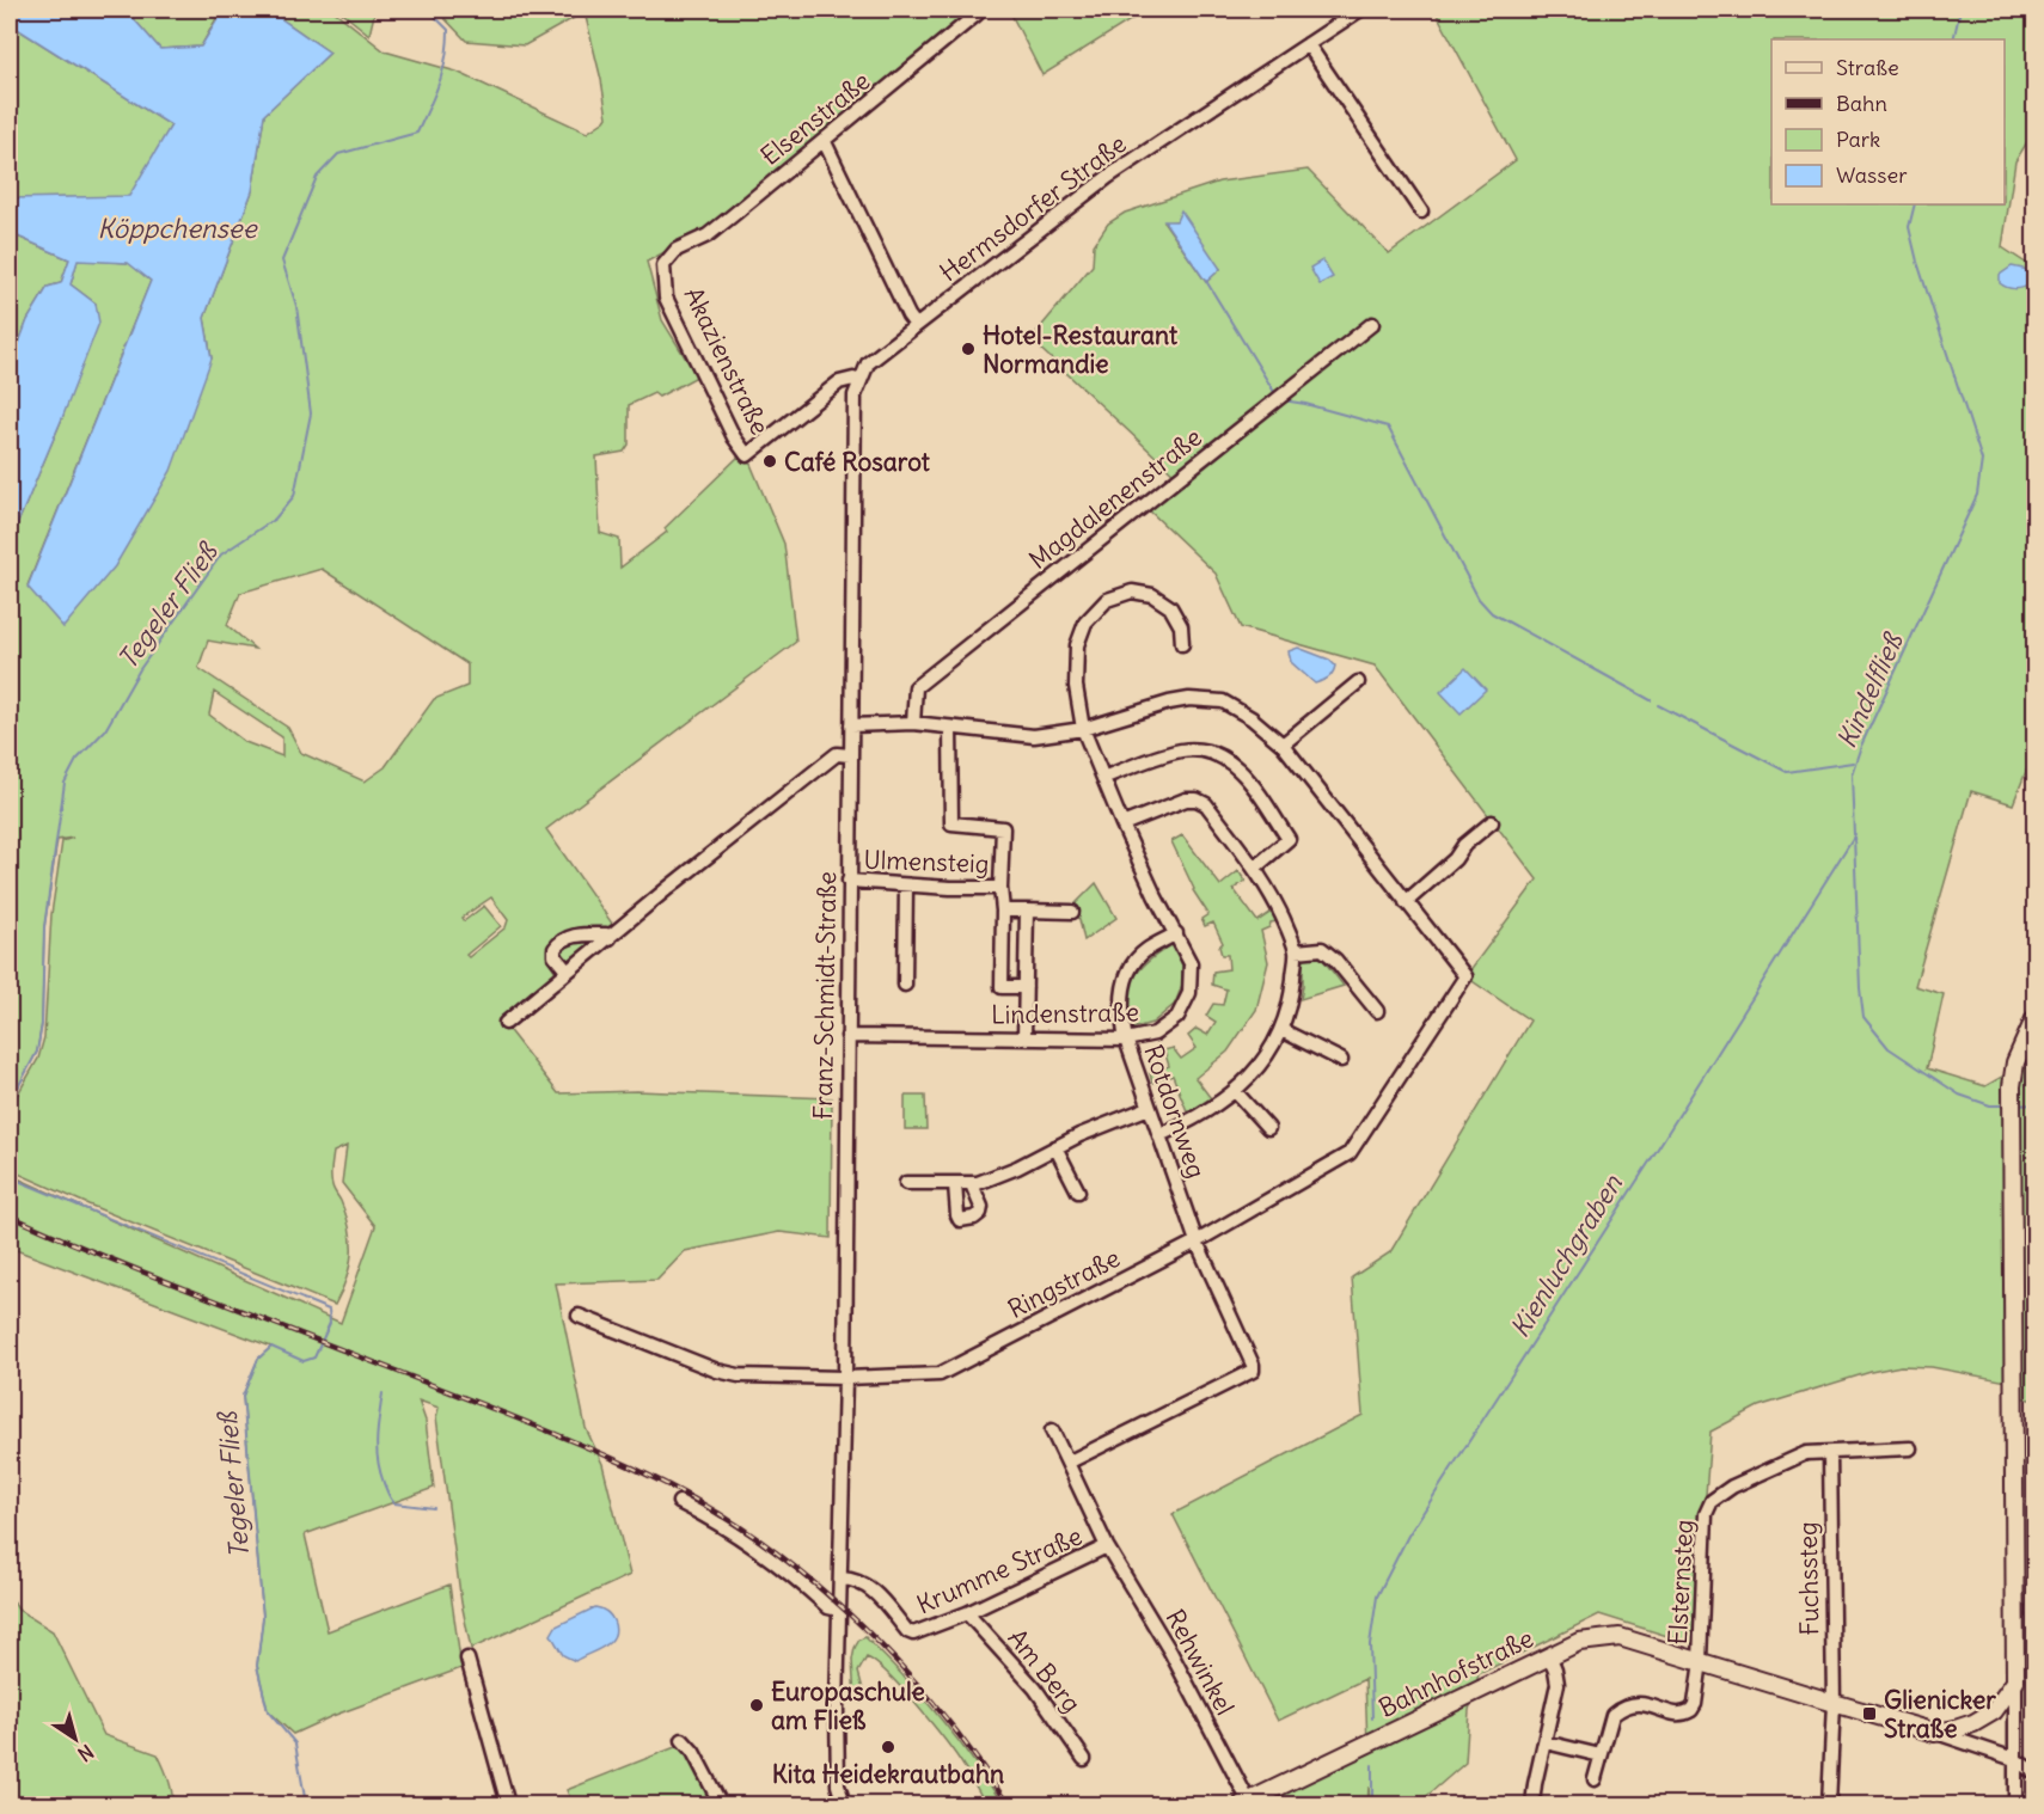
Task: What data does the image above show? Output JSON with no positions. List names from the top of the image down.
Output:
{
  "streets": {
    "street": [
      "Elsenstraße",
      "Hermsdorfer Straße",
      "Akazienstraße",
      "Magdalenenstraße",
      "Ulmensteig",
      "Franz-Schmidt-Straße",
      "Lindenstraße",
      "Rotdornweg",
      "Ringstraße",
      "Krumme Straße",
      "Fuchssteg",
      "Elsternsteg",
      "Rehwinkel",
      "Am Berg",
      "Bahnhofstraße"
    ]
  },
  "crossings": [
    ["Elsenstraße", "Akazienstraße"],
    ["Hermsdorfer Straße", "Akazienstraße"],
    ["Hermsdorfer Straße", "Franz-Schmidt-Straße"],
    ["Akazienstraße", "Franz-Schmidt-Straße"],
    ["Ulmensteig", "Franz-Schmidt-Straße"],
    ["Franz-Schmidt-Straße", "Lindenstraße"],
    ["Franz-Schmidt-Straße", "Ringstraße"],
    ["Franz-Schmidt-Straße", "Krumme Straße"],
    ["Lindenstraße", "Rotdornweg"],
    ["Rotdornweg", "Ringstraße"],
    ["Krumme Straße", "Rehwinkel"],
    ["Krumme Straße", "Am Berg"],
    ["Fuchssteg", "Elsternsteg"],
    ["Fuchssteg", "Bahnhofstraße"],
    ["Elsternsteg", "Bahnhofstraße"],
    ["Rehwinkel", "Bahnhofstraße"]
  ],
  "water": [
    "Köppchensee",
    "Tegeler Fließ",
    "Kindelfließ",
    "Kienluchgraben"
  ],
  "places": {
    "other": [
      "Hotel-Restaurant Normandie",
      "Café Rosarot",
      "Europaschule am Fließ",
      "Kita Heidekrautbahn"
    ],
    "transit": ["Glienicker Straße"]
  },
  "legend": [
    "Straße",
    "Bahn",
    "Park",
    "Wasser"
  ],
  "north": "bottom right"
}
